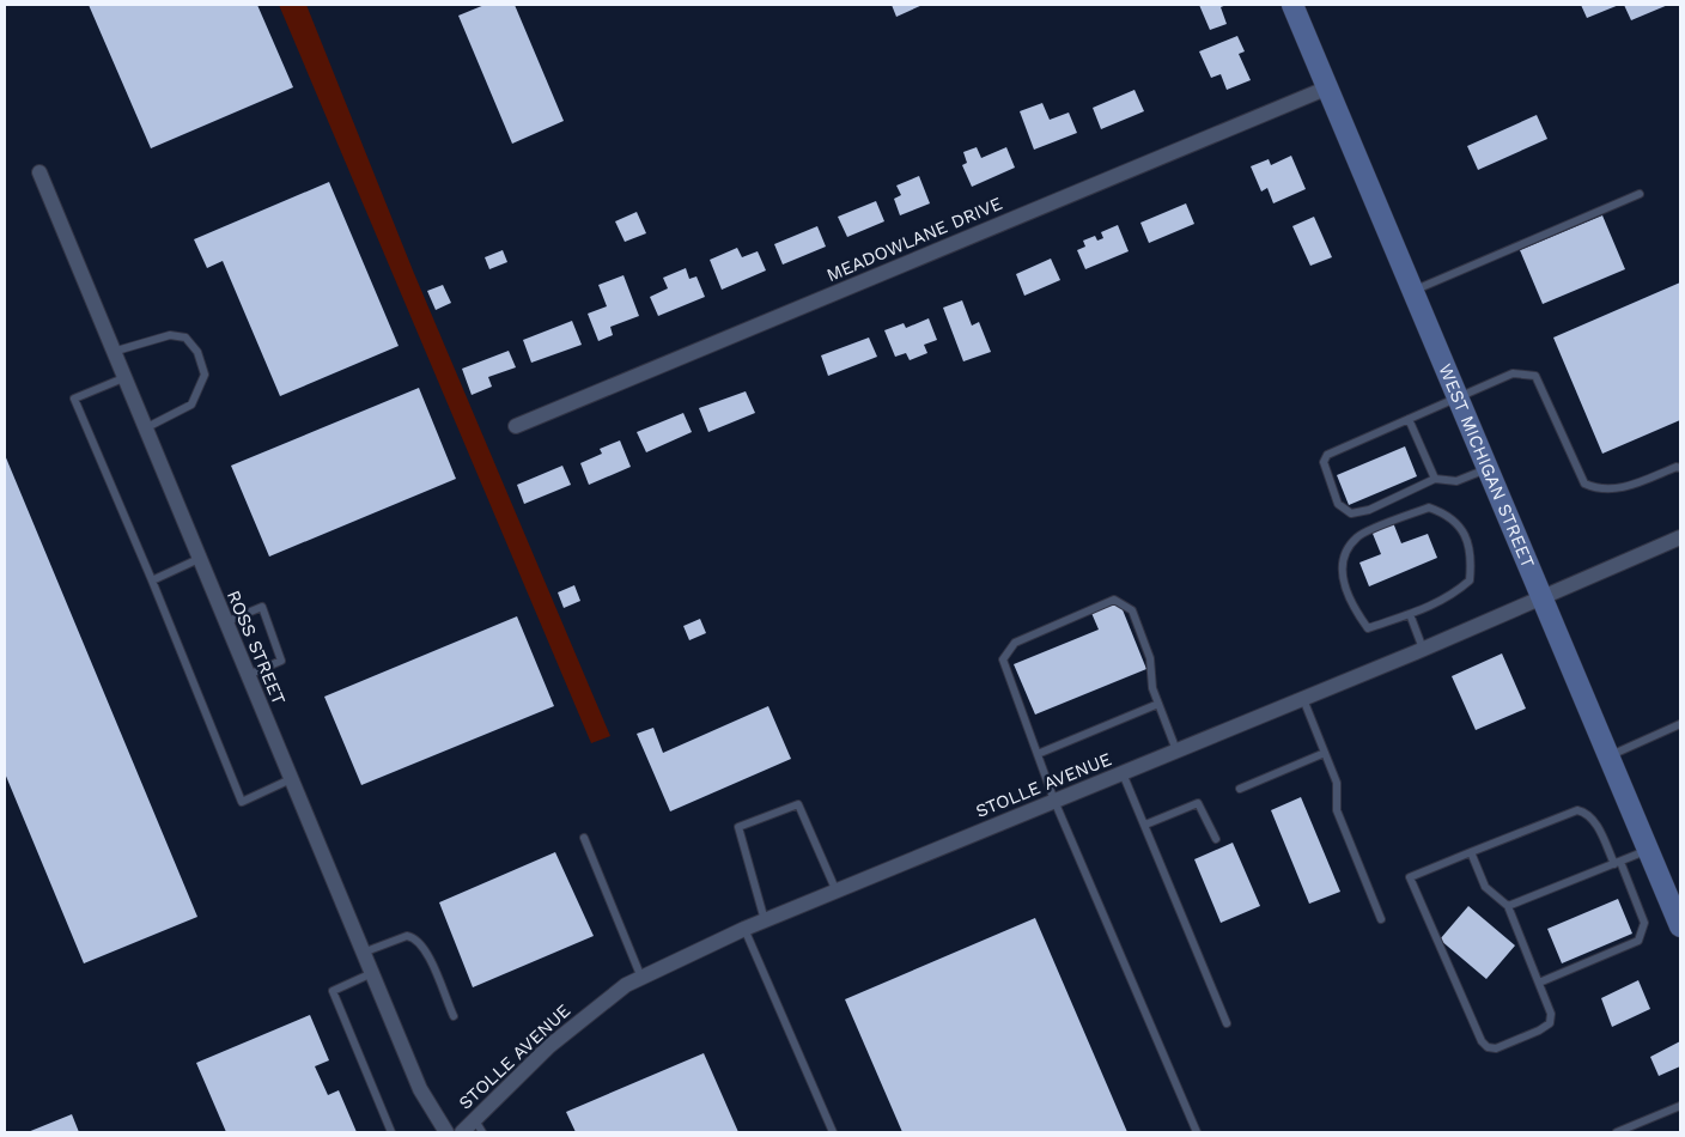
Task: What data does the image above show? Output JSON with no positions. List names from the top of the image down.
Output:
{
  "streets": {
    "main road": ["WEST MICHIGAN STREET"],
    "street": ["MEADOWLANE DRIVE", "ROSS STREET", "STOLLE AVENUE"]
  },
  "crossings": [
    ["MEADOWLANE DRIVE", "WEST MICHIGAN STREET"],
    ["WEST MICHIGAN STREET", "STOLLE AVENUE"]
  ]
}
